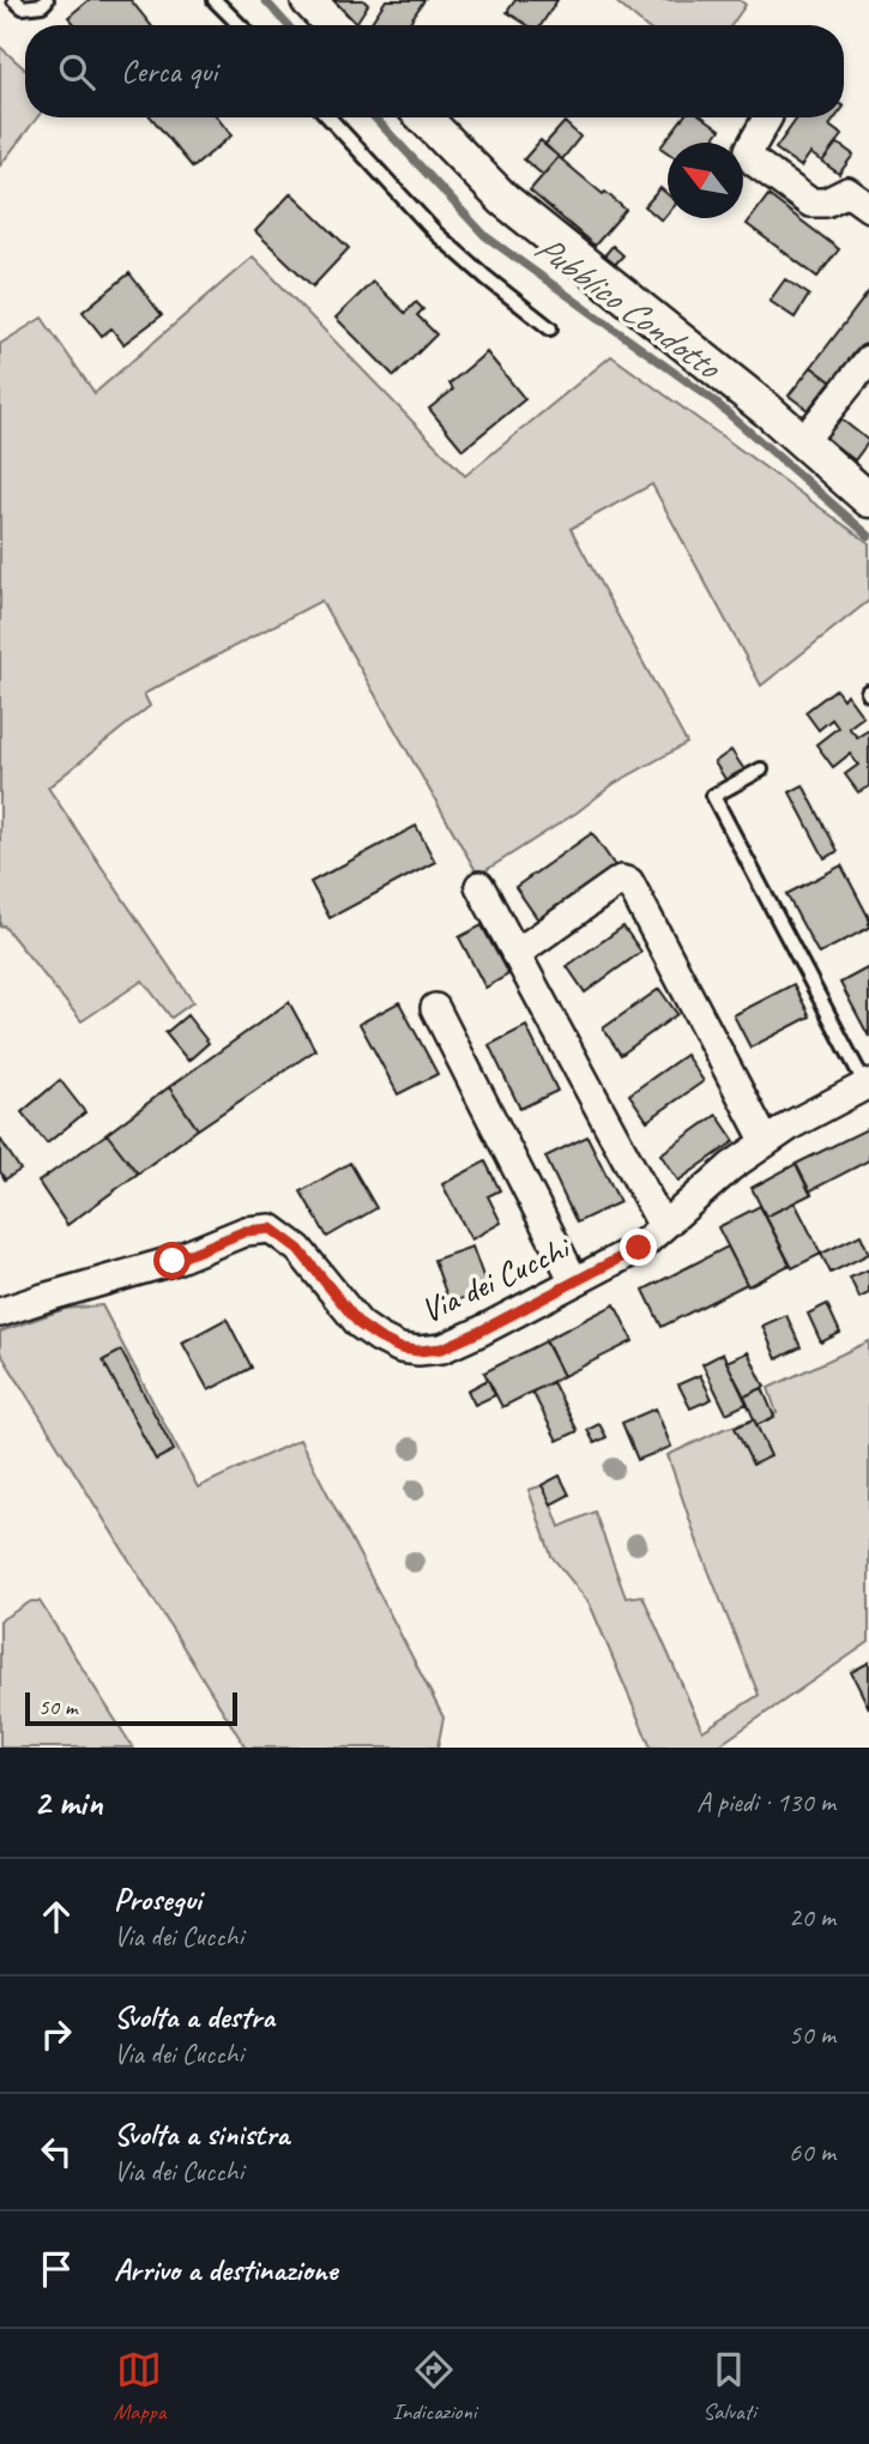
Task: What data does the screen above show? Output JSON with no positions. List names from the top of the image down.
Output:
{
  "streets": {
    "street": ["Via dei Cucchi"]
  },
  "water": ["Pubblico Condotto"],
  "scale_bar": "50 m",
  "north": "top left",
  "page": {
    "search": "Cerca qui",
    "scale": "50 m",
    "heading": ["2 min", "A piedi · 130 m"],
    "list": [
      ["Prosegui", "Via dei Cucchi", "20 m"],
      ["Svolta a destra", "Via dei Cucchi", "50 m"],
      ["Svolta a sinistra", "Via dei Cucchi", "60 m"],
      "Arrivo a destinazione"
    ],
    "nav": ["Mappa", "Indicazioni", "Salvati"]
  }
}
